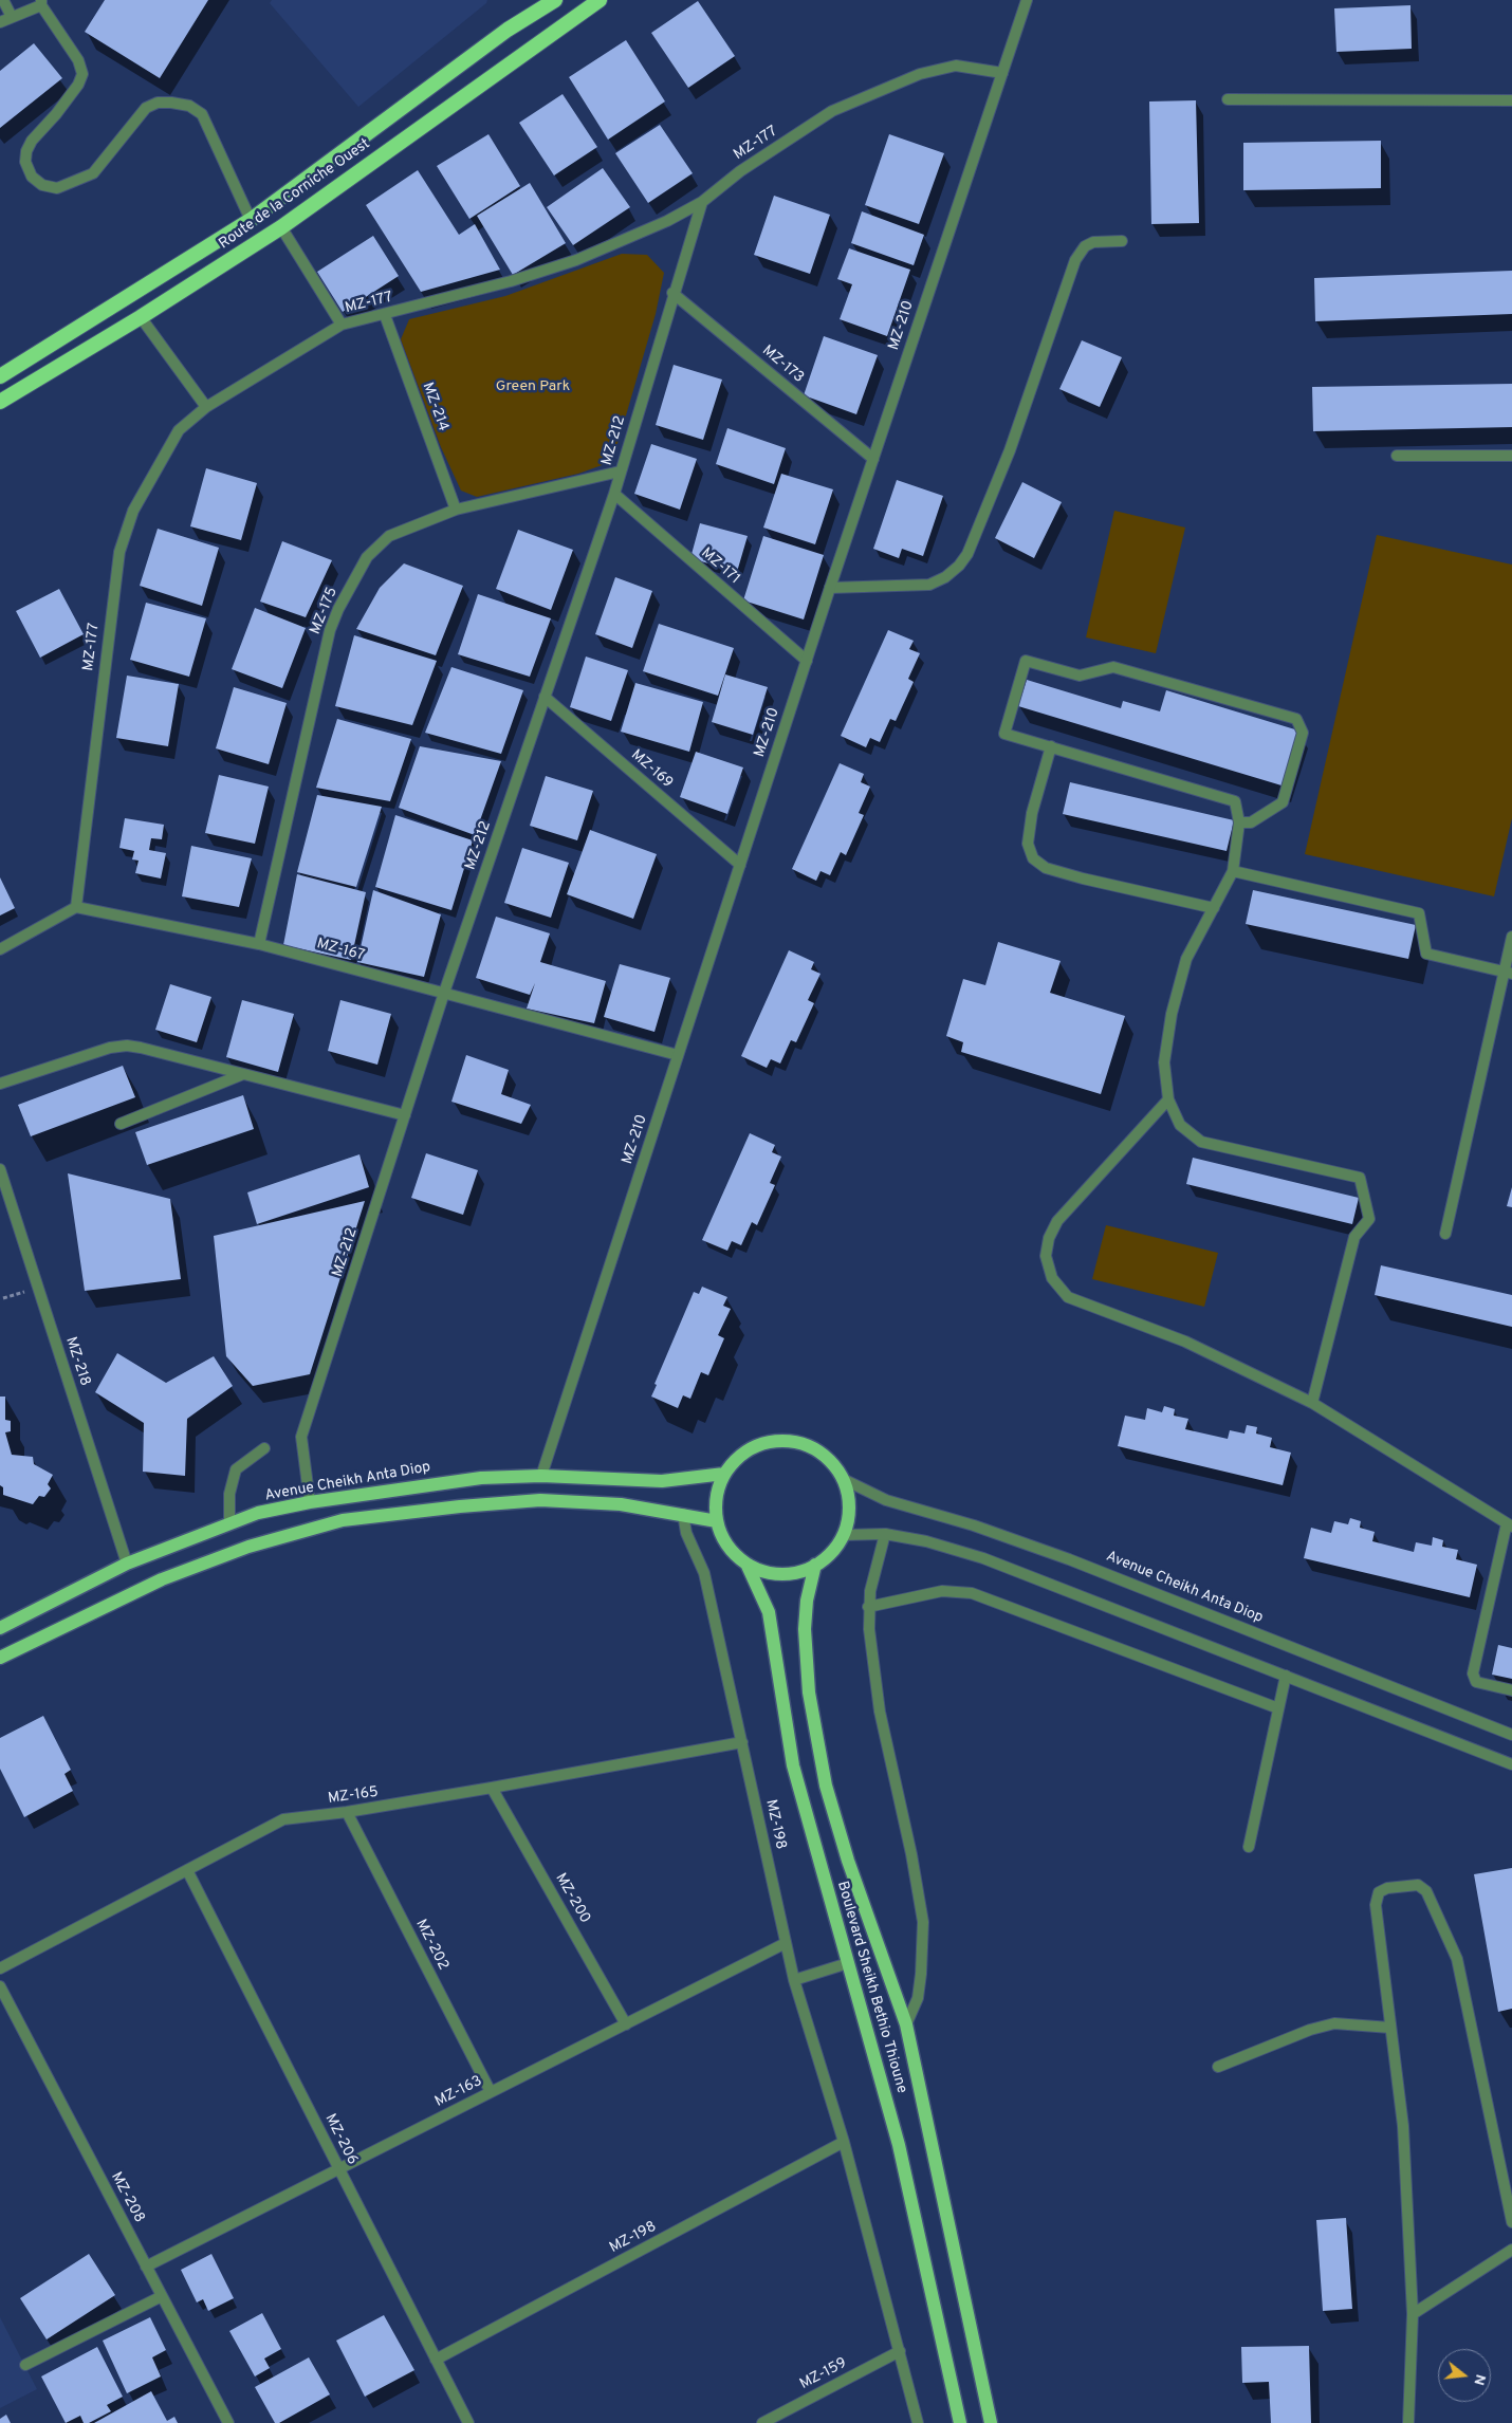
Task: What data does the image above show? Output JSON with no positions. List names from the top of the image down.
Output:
{
  "streets": {
    "highway": ["Route de la Corniche Ouest"],
    "main road": ["Avenue Cheikh Anta Diop", "Boulevard Sheikh Bethio Thioune"],
    "street": [
      "MZ-177",
      "MZ-210",
      "MZ-173",
      "MZ-214",
      "MZ-212",
      "MZ-171",
      "MZ-175",
      "MZ-169",
      "MZ-167",
      "MZ-218",
      "MZ-165",
      "MZ-198",
      "MZ-200",
      "MZ-202",
      "MZ-163",
      "MZ-206",
      "MZ-208",
      "MZ-159"
    ]
  },
  "crossings": [
    ["MZ-177", "MZ-210"],
    ["MZ-177", "MZ-214"],
    ["MZ-177", "MZ-212"],
    ["MZ-177", "MZ-167"],
    ["MZ-210", "MZ-173"],
    ["MZ-210", "MZ-171"],
    ["MZ-210", "MZ-169"],
    ["MZ-210", "MZ-167"],
    ["MZ-210", "Avenue Cheikh Anta Diop"],
    ["MZ-173", "MZ-212"],
    ["MZ-214", "MZ-175"],
    ["MZ-212", "MZ-171"],
    ["MZ-212", "MZ-175"],
    ["MZ-212", "MZ-169"],
    ["MZ-212", "MZ-167"],
    ["MZ-212", "Avenue Cheikh Anta Diop"],
    ["MZ-175", "MZ-167"],
    ["MZ-218", "Avenue Cheikh Anta Diop"],
    ["Avenue Cheikh Anta Diop", "Boulevard Sheikh Bethio Thioune"],
    ["MZ-165", "MZ-198"],
    ["MZ-165", "MZ-200"],
    ["MZ-165", "MZ-202"],
    ["MZ-165", "MZ-206"],
    ["MZ-198", "MZ-163"],
    ["MZ-198", "MZ-206"],
    ["MZ-198", "MZ-159"],
    ["MZ-200", "MZ-163"],
    ["MZ-202", "MZ-163"],
    ["MZ-163", "MZ-206"],
    ["MZ-163", "MZ-208"]
  ],
  "parks": ["Green Park"],
  "north": "right"
}
